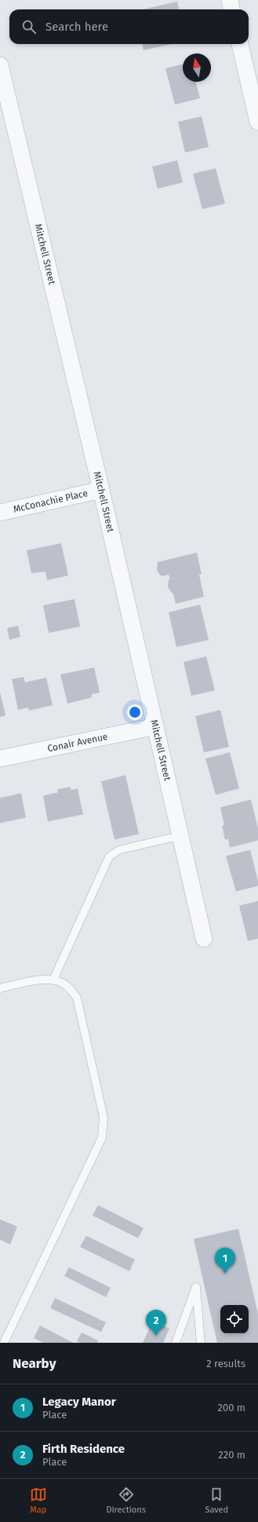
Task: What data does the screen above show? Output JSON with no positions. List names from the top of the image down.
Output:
{
  "streets": {
    "street": ["Mitchell Street", "McConachie Place", "Conair Avenue"]
  },
  "crossings": [
    ["Mitchell Street", "McConachie Place"],
    ["Mitchell Street", "Conair Avenue"]
  ],
  "north": "top",
  "page": {
    "search": "Search here",
    "pins": ["1", "2"],
    "heading": ["Nearby", "2 results"],
    "list": [
      {
        "mark": "1",
        "name": "Legacy Manor",
        "note": "Place",
        "value": "200 m"
      },
      {
        "mark": "2",
        "name": "Firth Residence",
        "note": "Place",
        "value": "220 m"
      }
    ],
    "nav": ["Map", "Directions", "Saved"]
  }
}
